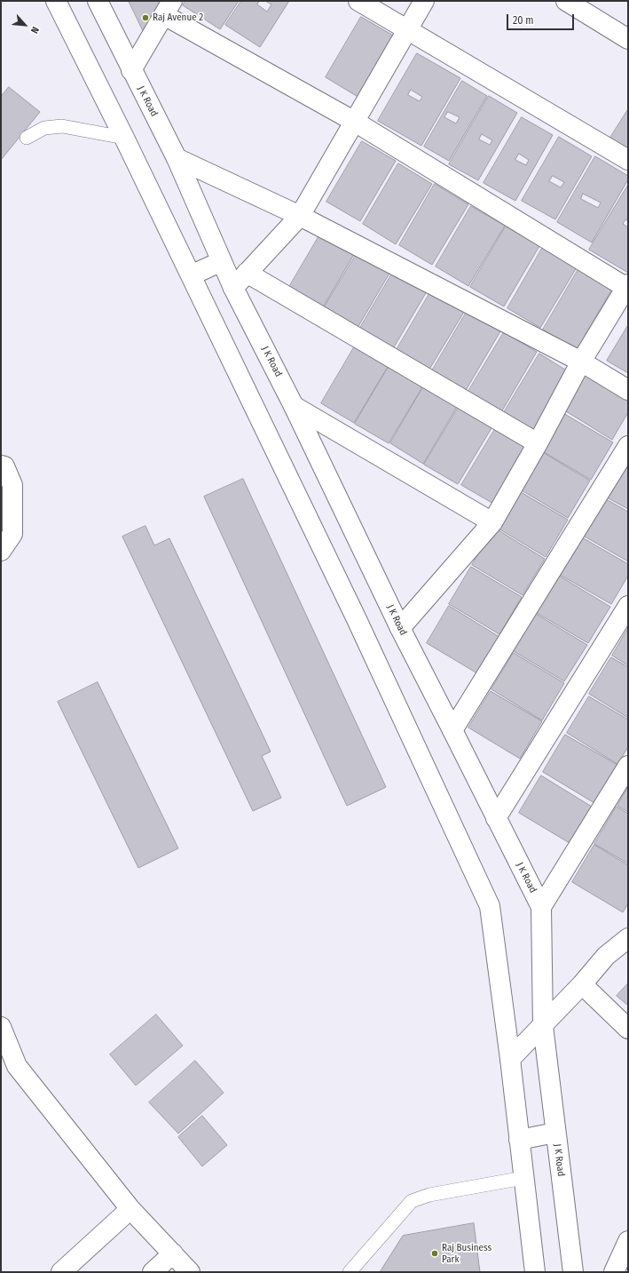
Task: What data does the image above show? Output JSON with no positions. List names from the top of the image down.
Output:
{
  "streets": {
    "street": ["J K Road"]
  },
  "places": ["Raj Avenue 2", "Raj Business Park"],
  "scale_bar": "20 m",
  "north": "bottom right"
}
